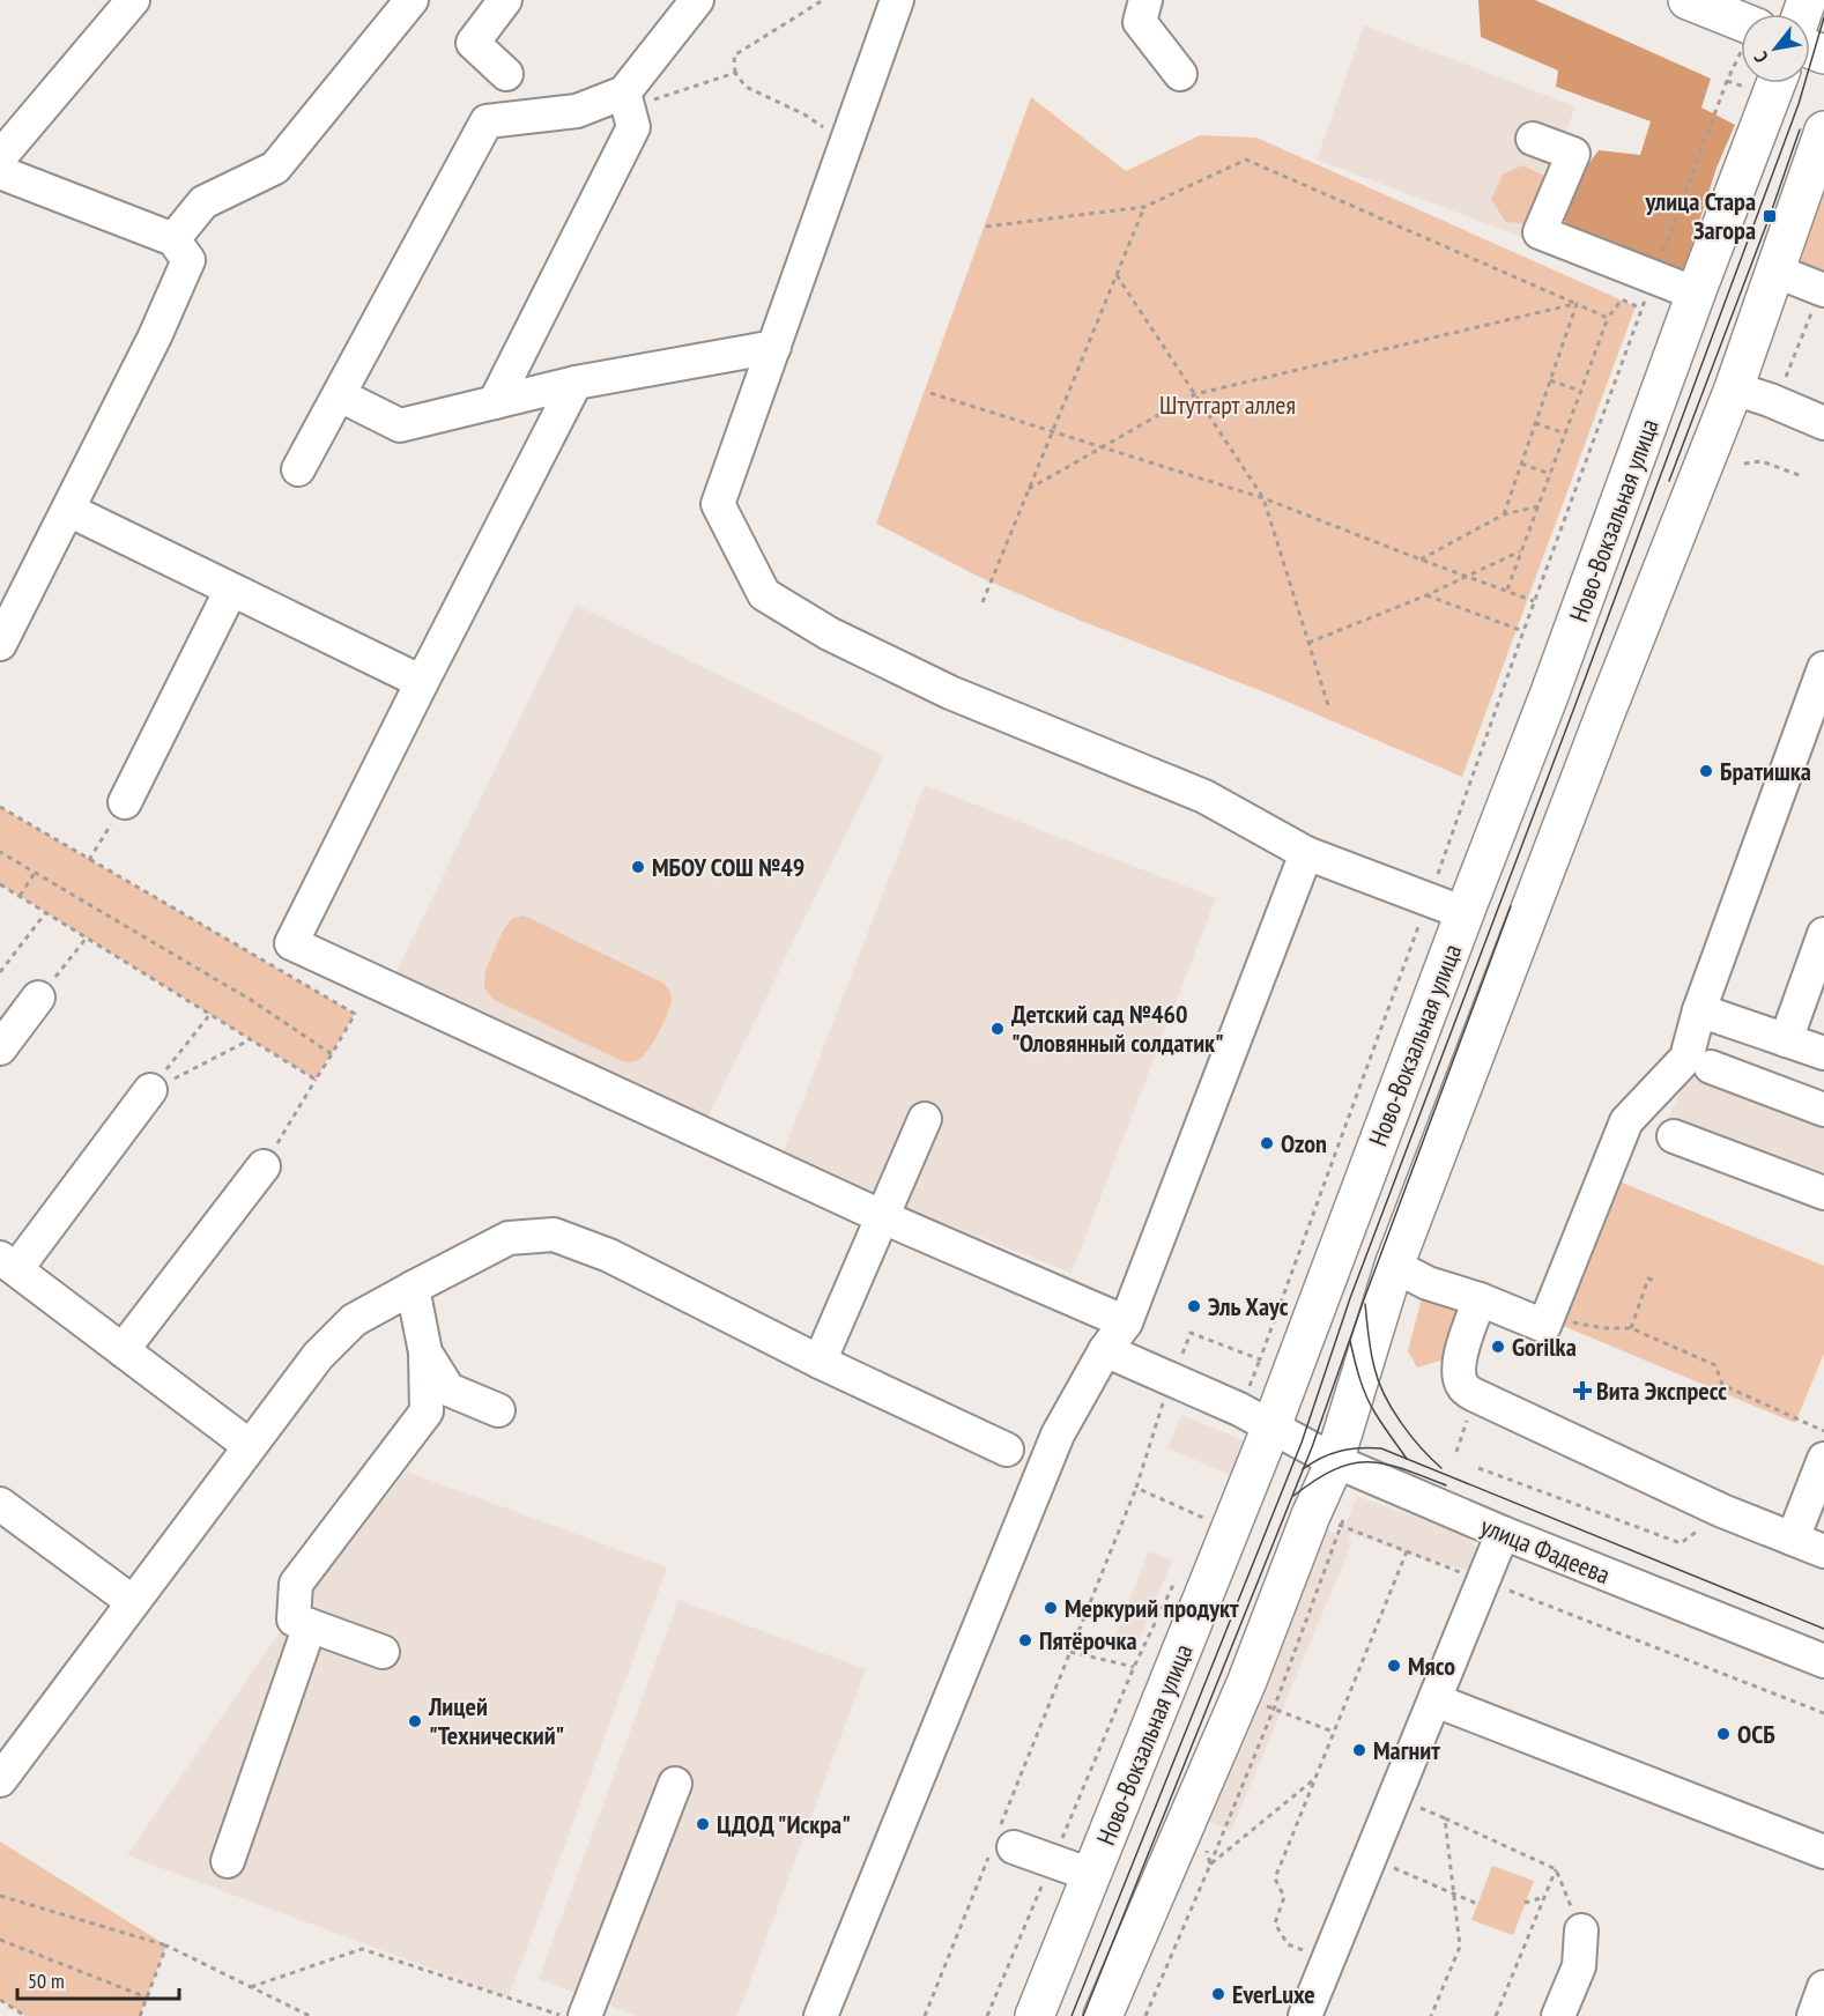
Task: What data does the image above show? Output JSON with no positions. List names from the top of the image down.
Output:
{
  "streets": {
    "main road": ["Ново-Вокзальная улица"],
    "street": ["улица Фадеева"]
  },
  "crossings": [
    ["Ново-Вокзальная улица", "улица Фадеева"]
  ],
  "parks": ["Штутгарт аллея"],
  "places": {
    "transit": ["улица Стара Загора"],
    "other": [
      "Братишка",
      "МБОУ СОШ №49",
      "Детский сад №460 \"Оловянный солдатик\"",
      "Ozon",
      "Эль Хаус",
      "Gorilka",
      "Меркурий продукт",
      "Пятёрочка",
      "Мясо",
      "Лицей \"Технический\"",
      "ОСБ",
      "Магнит",
      "ЦДОД \"Искра\"",
      "EverLuxe"
    ],
    "health": ["Вита Экспресс"]
  },
  "scale_bar": "50 m",
  "north": "bottom left"
}
